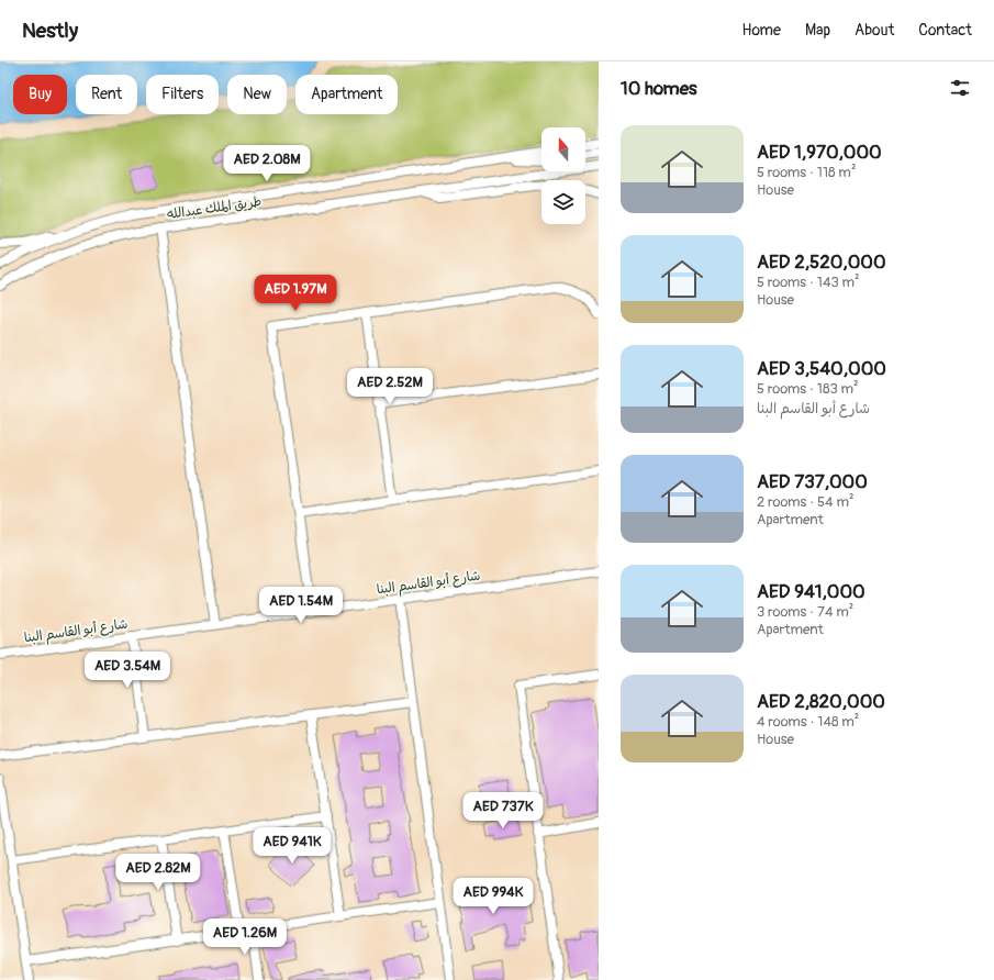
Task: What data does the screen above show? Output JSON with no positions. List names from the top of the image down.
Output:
{
  "streets": {
    "street": ["طريق الملك عبدالله", "شارع أبو القاسم البنا"]
  },
  "north": "top",
  "page": {
    "header": "Nestly",
    "nav": [
      "Home",
      "Map",
      "About",
      "Contact"
    ],
    "heading": "10 homes",
    "chip": [
      "Buy",
      "Rent",
      "Filters",
      "New",
      "Apartment"
    ],
    "list": [
      {
        "name": "AED 1,970,000",
        "note": "5 rooms · 118 m² · House"
      },
      {
        "name": "AED 2,520,000",
        "note": "5 rooms · 143 m² · House"
      },
      {
        "name": "AED 3,540,000",
        "note": "5 rooms · 183 m² · شارع أبو القاسم البنا"
      },
      {
        "name": "AED 737,000",
        "note": "2 rooms · 54 m² · Apartment"
      },
      {
        "name": "AED 941,000",
        "note": "3 rooms · 74 m² · Apartment"
      },
      {
        "name": "AED 2,820,000",
        "note": "4 rooms · 148 m² · House"
      }
    ],
    "price": [
      "AED 2.08M",
      "AED 1.97M",
      "AED 2.52M",
      "AED 1.54M",
      "AED 3.54M",
      "AED 737K",
      "AED 941K",
      "AED 2.82M",
      "AED 994K",
      "AED 1.26M"
    ]
  }
}
